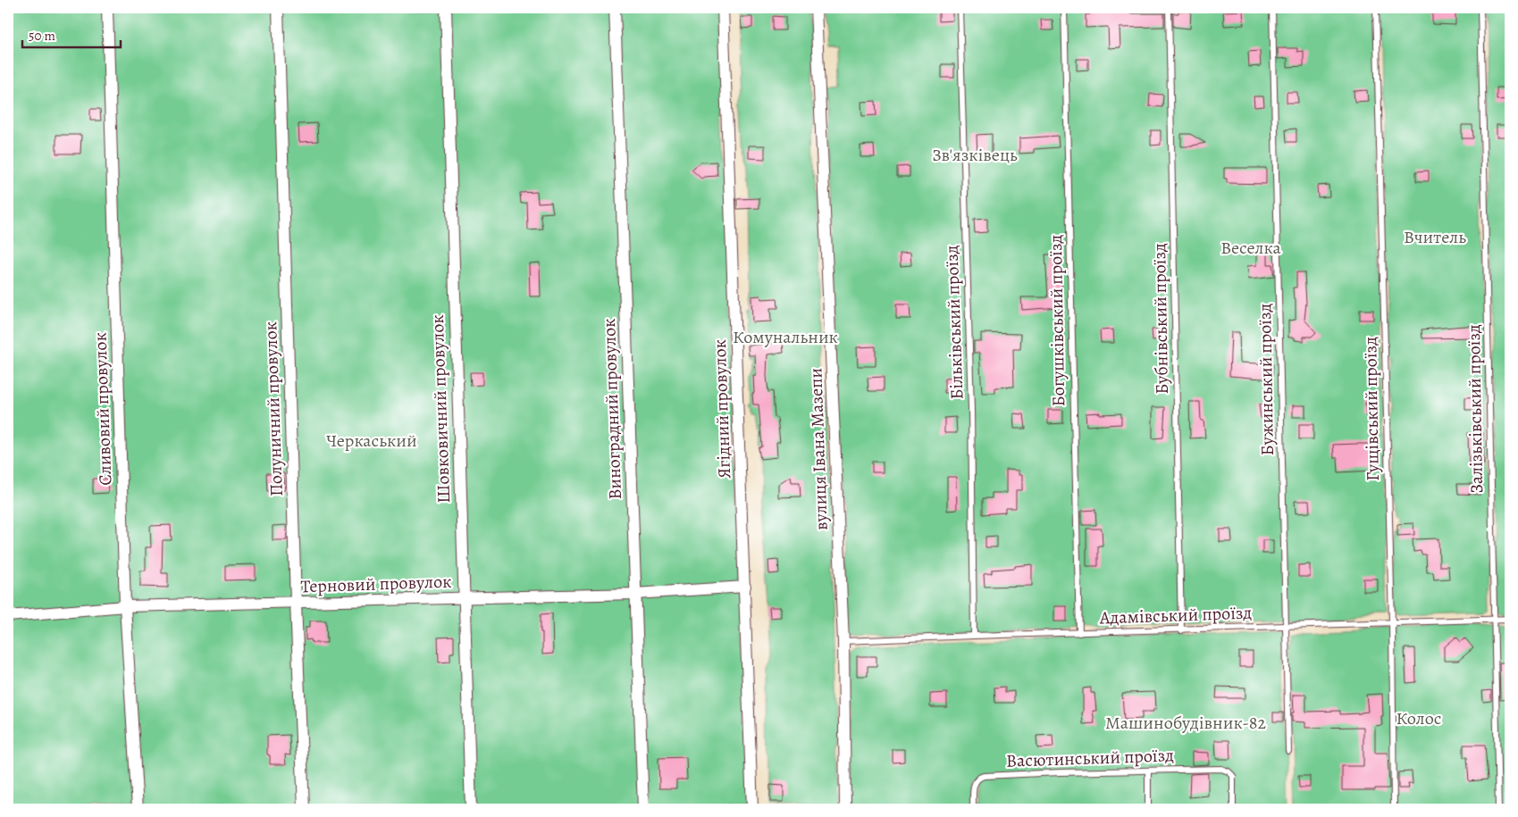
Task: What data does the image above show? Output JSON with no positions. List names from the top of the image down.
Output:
{
  "streets": {
    "street": [
      "Сливовий провулок",
      "Полуничний провулок",
      "Шовковичний провулок",
      "Виноградний провулок",
      "Ягідний провулок",
      "вулиця Івана Мазепи",
      "Терновий провулок"
    ],
    "lane": [
      "Бубнівський проїзд",
      "Богушківський проїзд",
      "Більківський проїзд",
      "Бужинський проїзд",
      "Гущівський проїзд",
      "Залізьківський проїзд",
      "Адамівський проїзд",
      "Васютинський проїзд"
    ]
  },
  "crossings": [
    ["Бубнівський проїзд", "Адамівський проїзд"],
    ["Богушківський проїзд", "Адамівський проїзд"],
    ["Більківський проїзд", "Адамівський проїзд"],
    ["Бужинський проїзд", "Адамівський проїзд"],
    ["Сливовий провулок", "Терновий провулок"],
    ["Полуничний провулок", "Терновий провулок"],
    ["Шовковичний провулок", "Терновий провулок"],
    ["Виноградний провулок", "Терновий провулок"],
    ["Ягідний провулок", "Терновий провулок"],
    ["Гущівський проїзд", "Адамівський проїзд"],
    ["Залізьківський проїзд", "Адамівський проїзд"],
    ["вулиця Івана Мазепи", "Адамівський проїзд"]
  ],
  "parks": [
    "Зв'язківець",
    "Вчитель",
    "Веселка",
    "Комунальник",
    "Черкаський",
    "Колос",
    "Машинобудівник-82"
  ],
  "scale_bar": "50 m"
}
